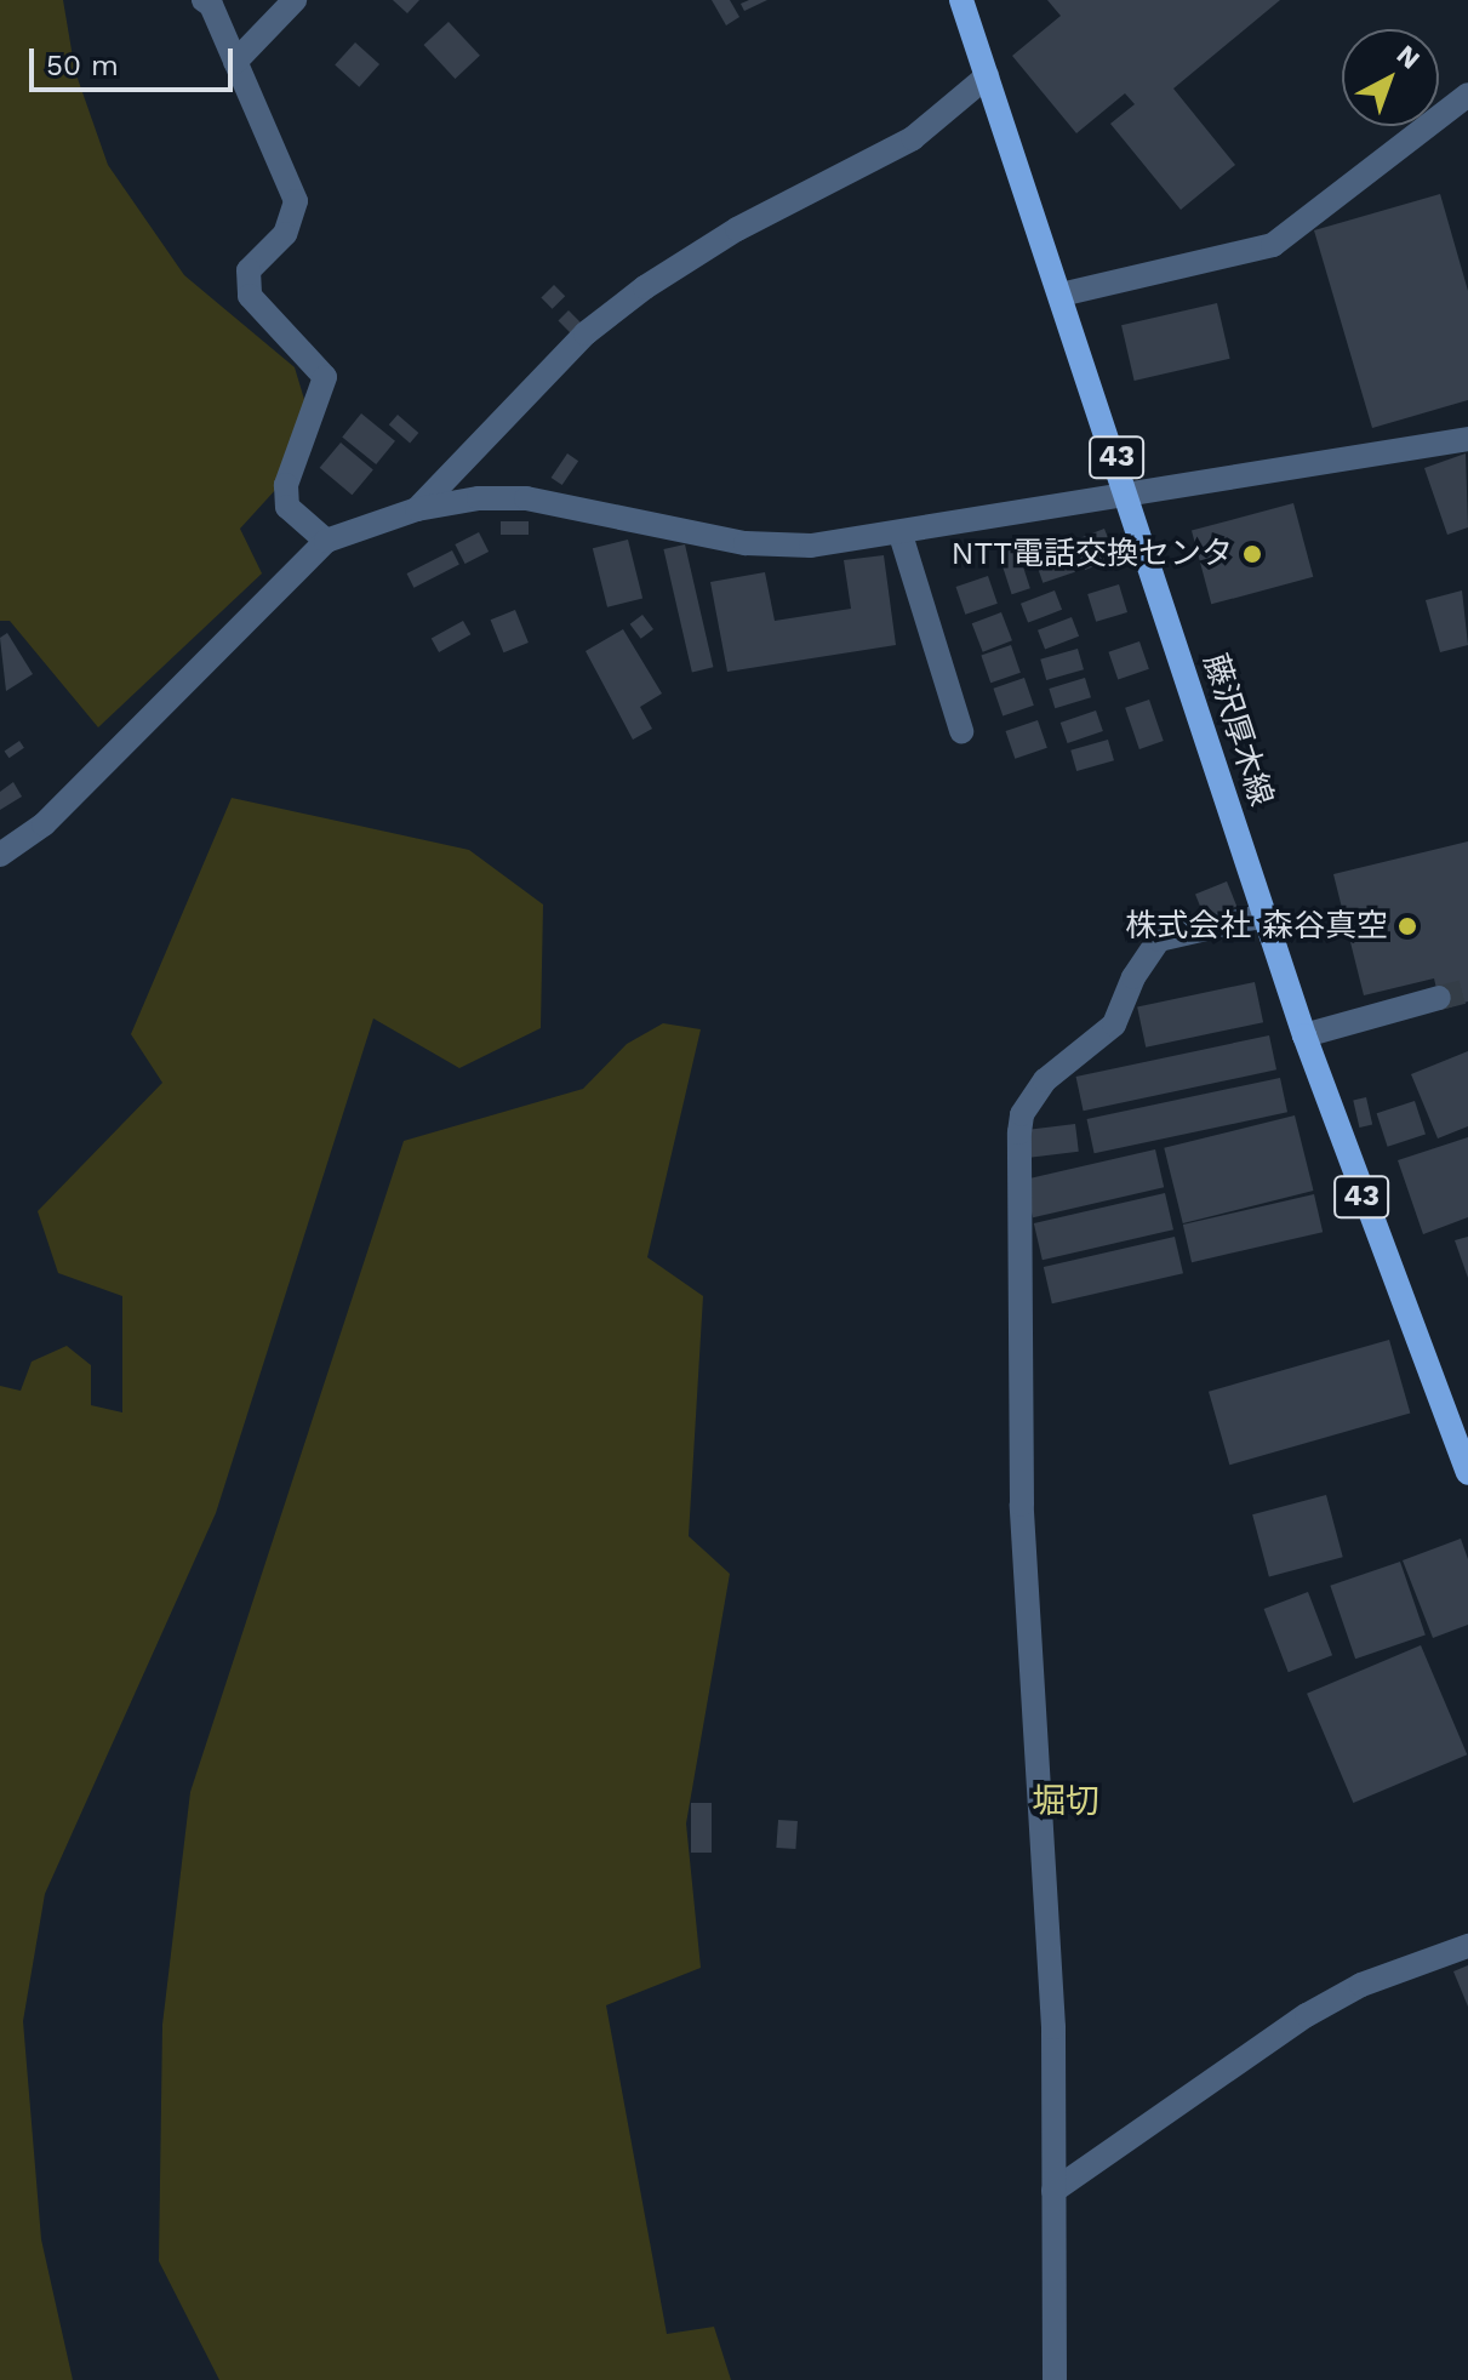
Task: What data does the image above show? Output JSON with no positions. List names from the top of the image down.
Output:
{
  "streets": {
    "main road": ["43", "藤沢厚木線"]
  },
  "districts": ["堀切"],
  "places": ["NTT電話交換センタ", "株式会社 森谷真空"],
  "scale_bar": "50 m",
  "north": "top right"
}
